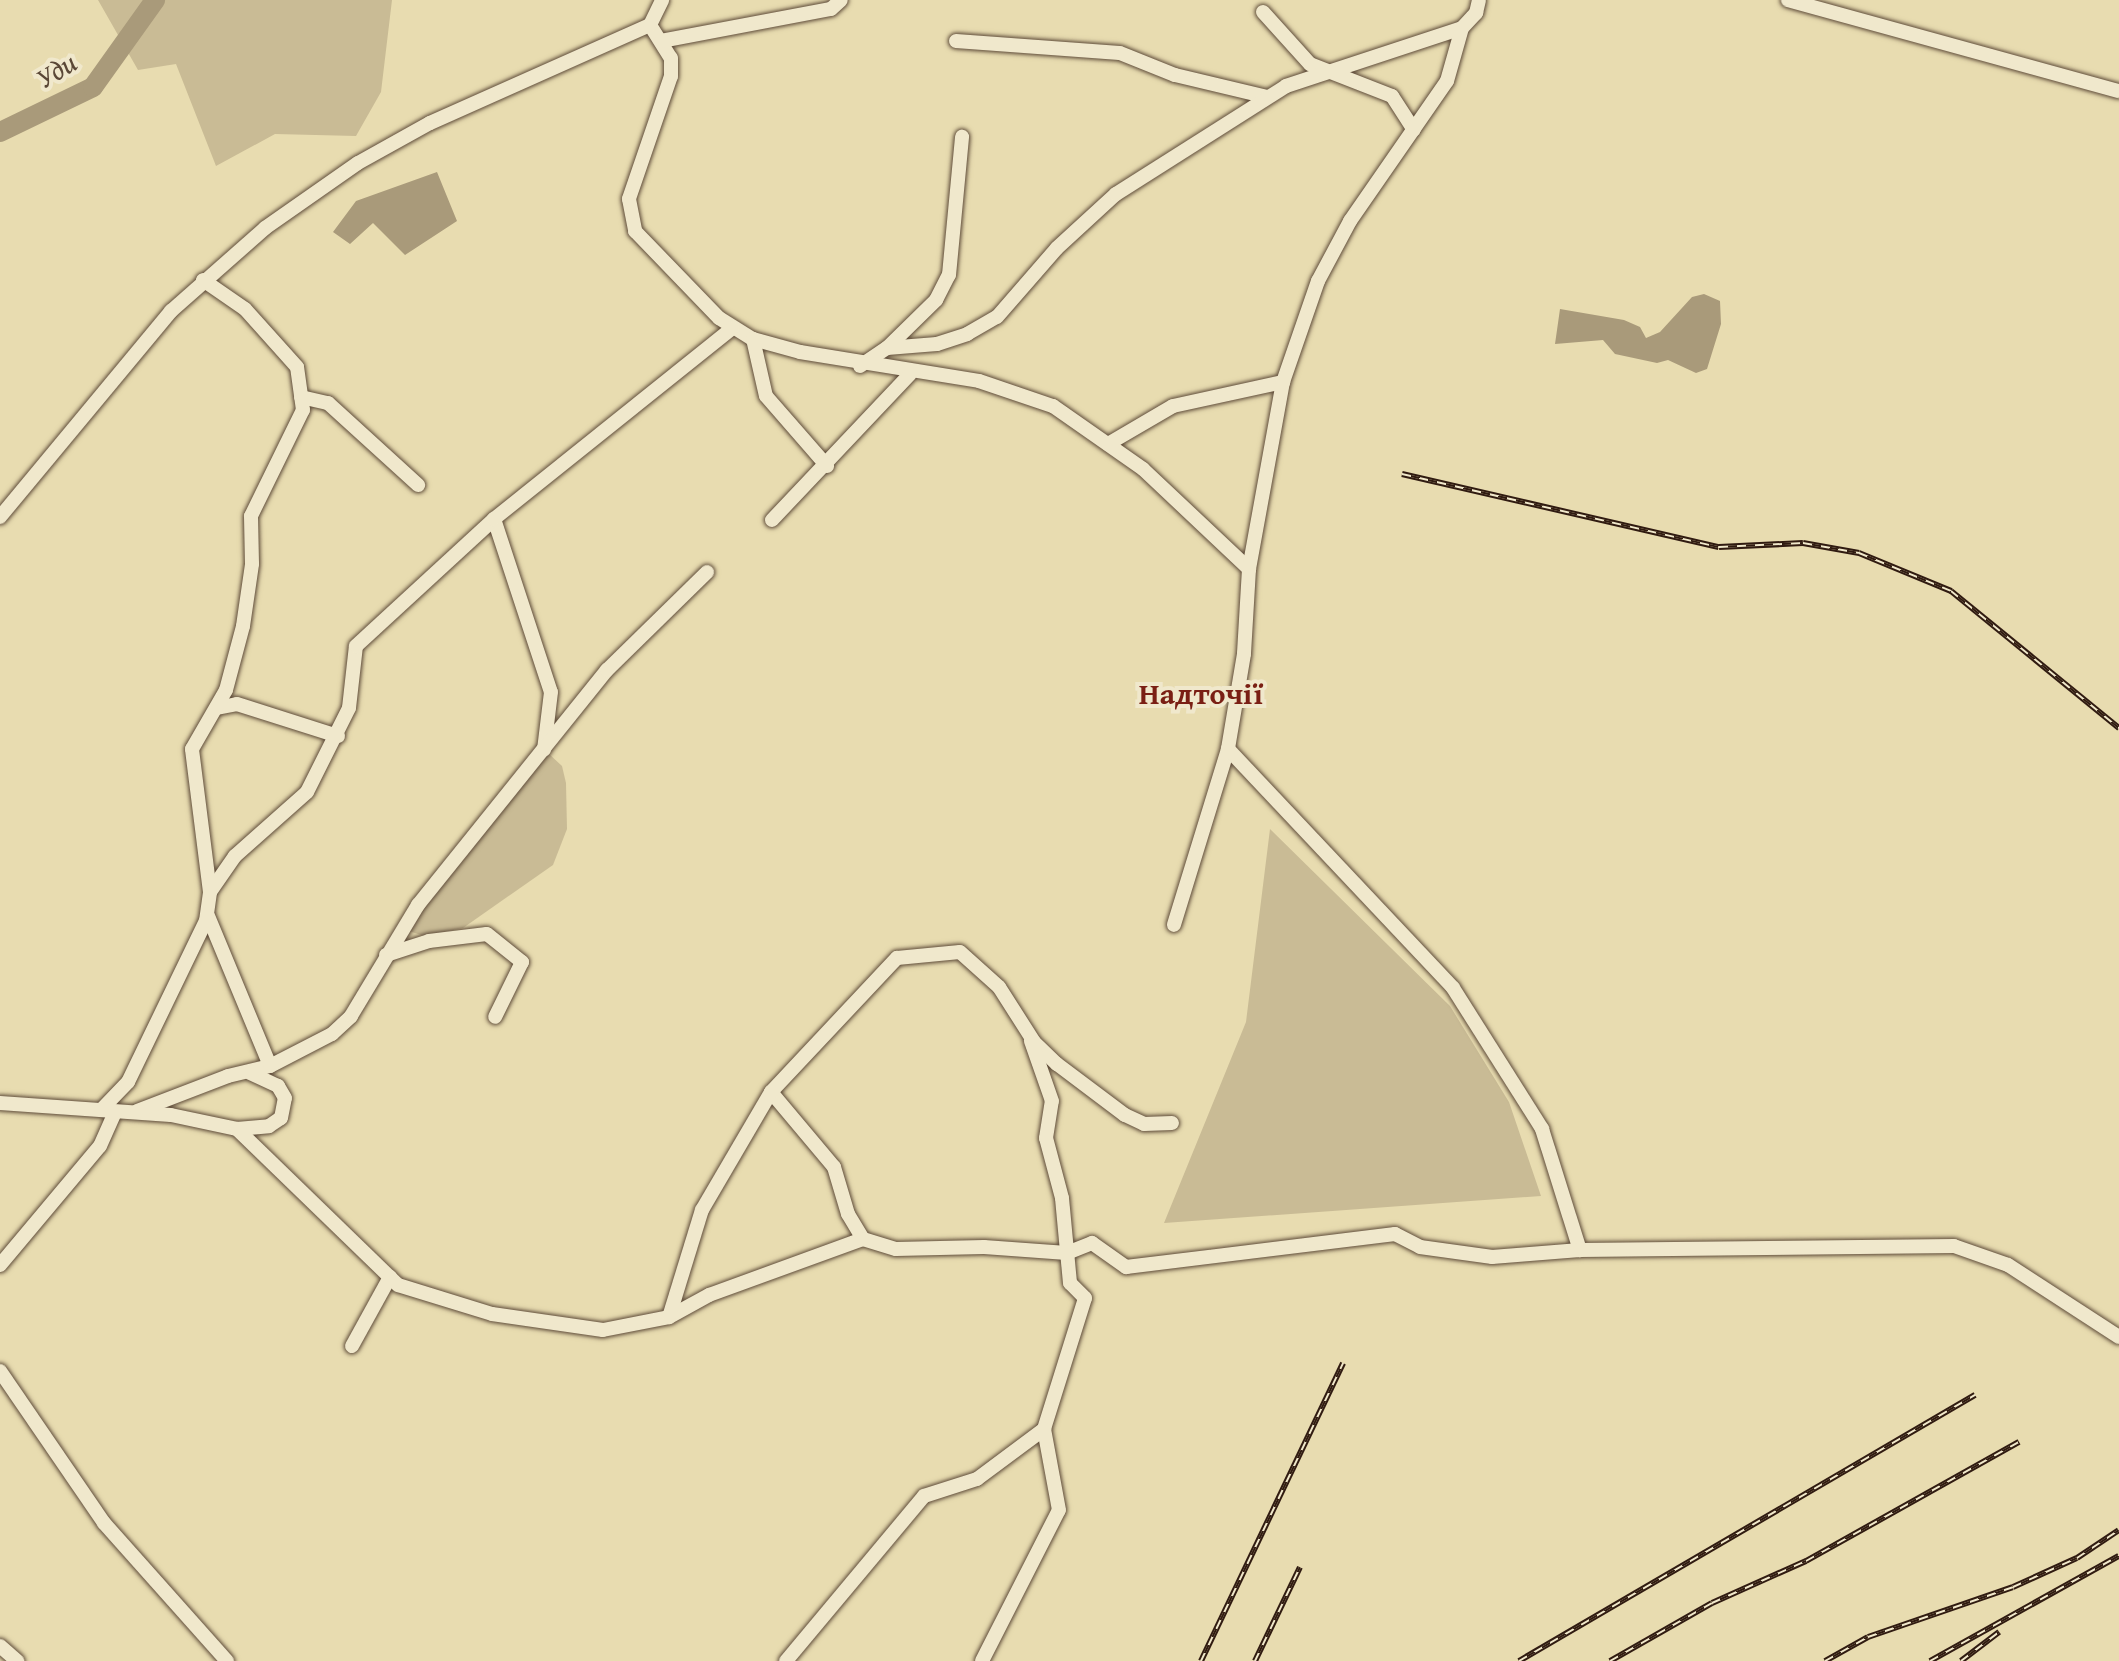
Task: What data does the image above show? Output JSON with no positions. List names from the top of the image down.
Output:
{
  "districts": ["Надточії"],
  "water": ["Уди"]
}
